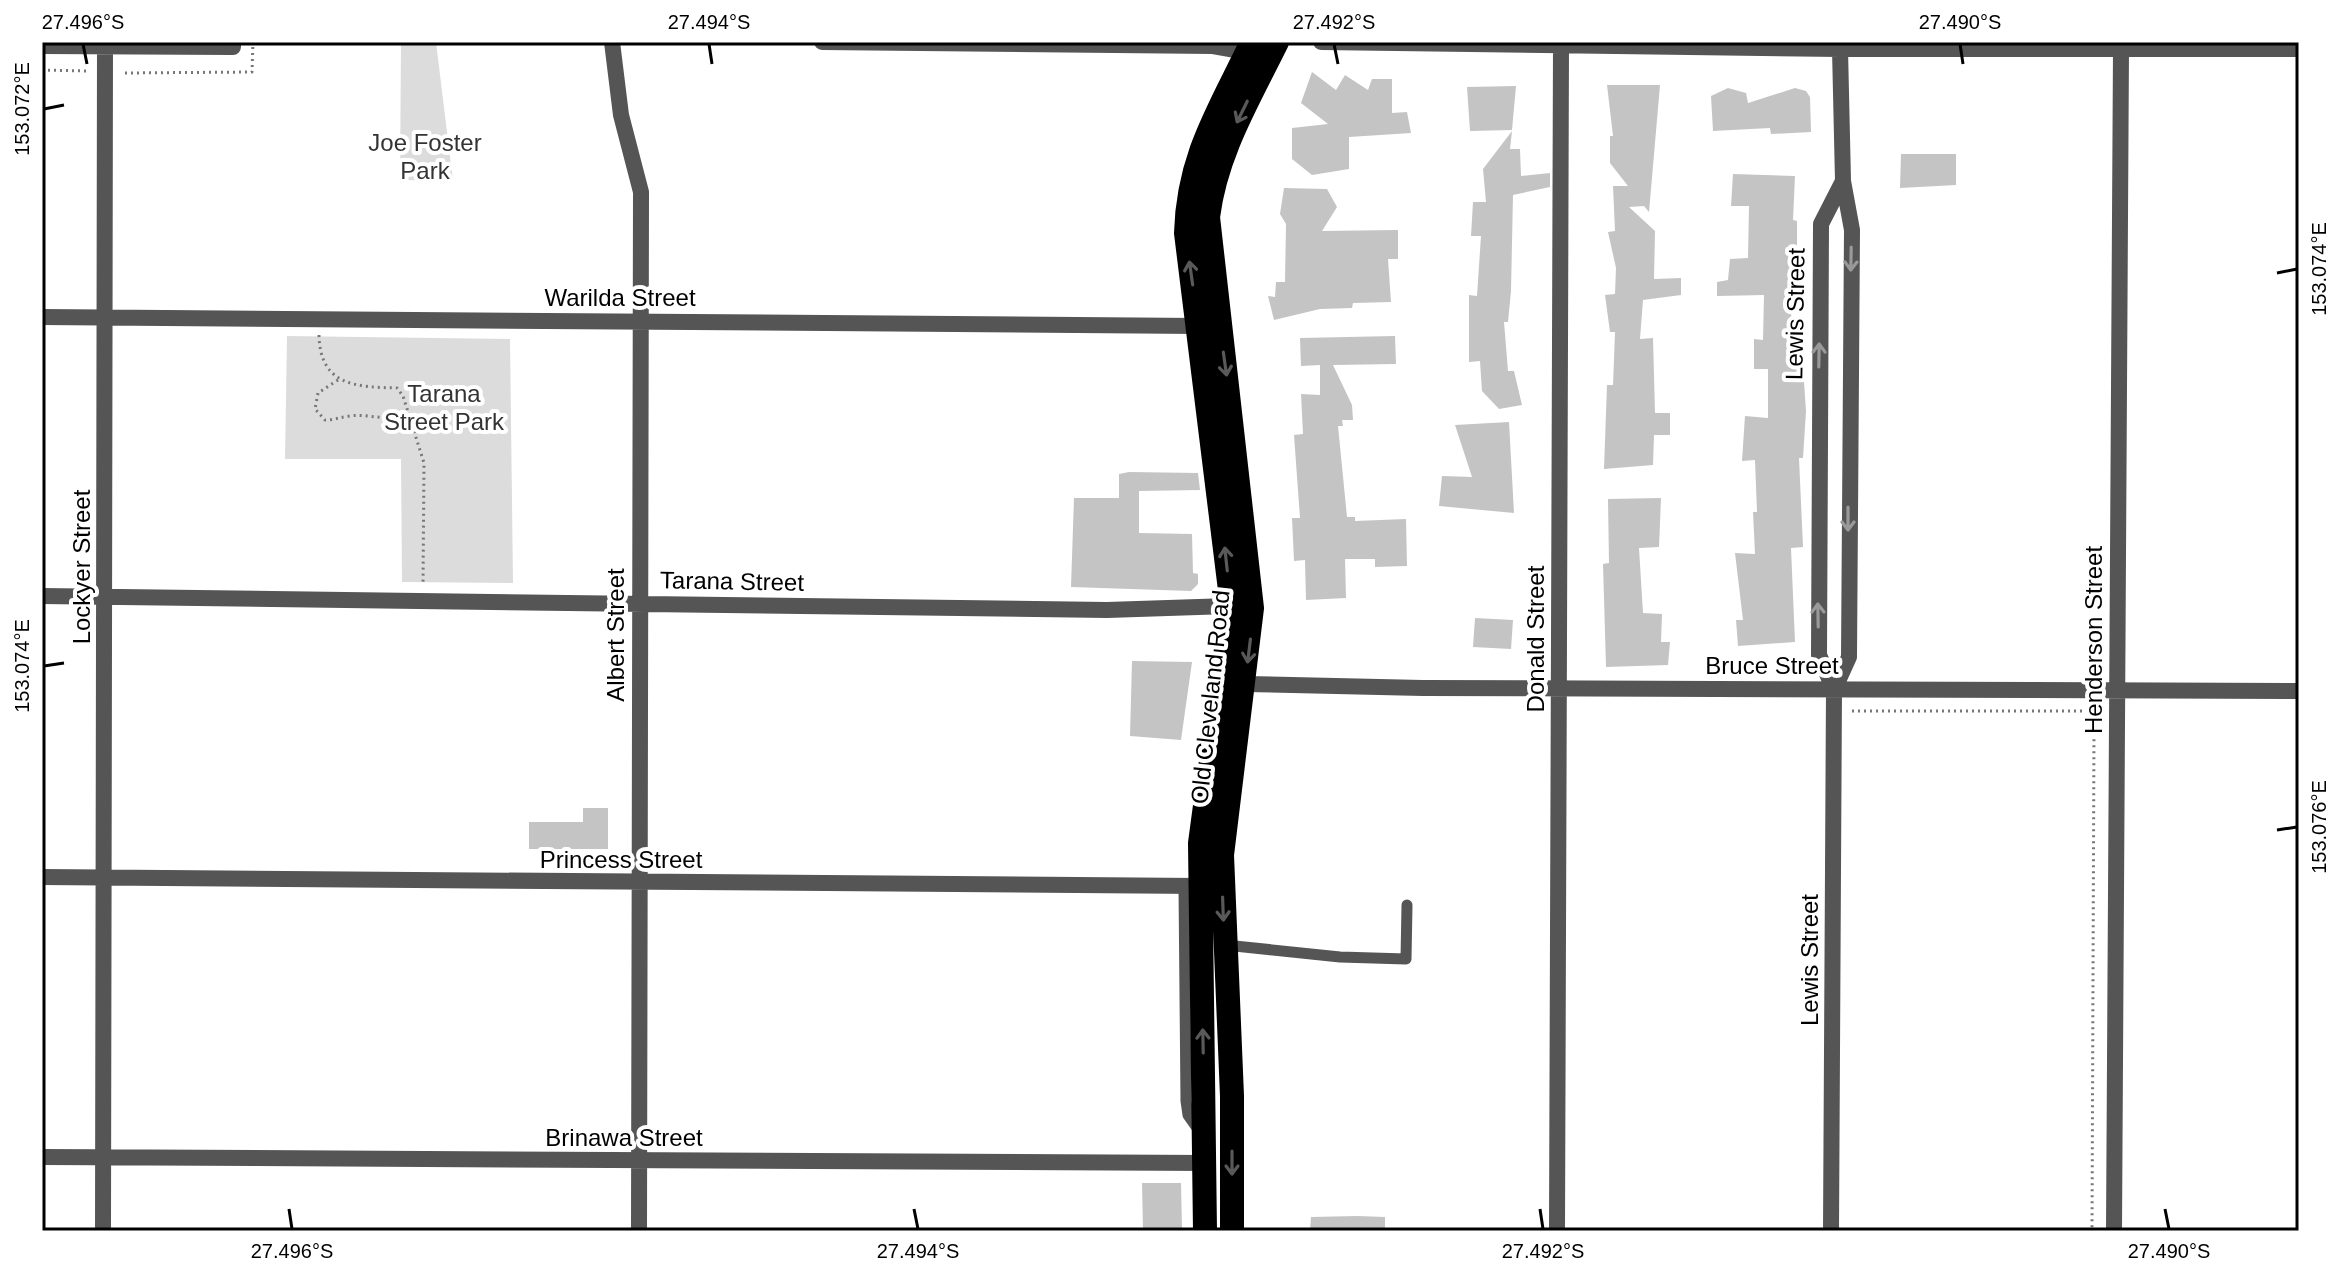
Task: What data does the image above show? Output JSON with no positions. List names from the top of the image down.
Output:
{
  "streets": {
    "highway": ["Old Cleveland Road"],
    "street": [
      "Warilda Street",
      "Lewis Street",
      "Lockyer Street",
      "Tarana Street",
      "Albert Street",
      "Donald Street",
      "Henderson Street",
      "Bruce Street",
      "Princess Street",
      "Brinawa Street"
    ]
  },
  "crossings": [
    ["Warilda Street", "Lockyer Street"],
    ["Warilda Street", "Albert Street"],
    ["Warilda Street", "Old Cleveland Road"],
    ["Lewis Street", "Bruce Street"],
    ["Lockyer Street", "Tarana Street"],
    ["Lockyer Street", "Princess Street"],
    ["Lockyer Street", "Brinawa Street"],
    ["Tarana Street", "Albert Street"],
    ["Tarana Street", "Old Cleveland Road"],
    ["Albert Street", "Princess Street"],
    ["Albert Street", "Brinawa Street"],
    ["Donald Street", "Bruce Street"],
    ["Henderson Street", "Bruce Street"],
    ["Bruce Street", "Old Cleveland Road"],
    ["Old Cleveland Road", "Princess Street"],
    ["Old Cleveland Road", "Brinawa Street"]
  ],
  "parks": ["Joe Foster Park", "Tarana Street Park"],
  "coordinates": [
    "27.496°S",
    "27.494°S",
    "27.492°S",
    "27.490°S",
    "153.072°E",
    "153.074°E",
    "153.076°E"
  ]
}
